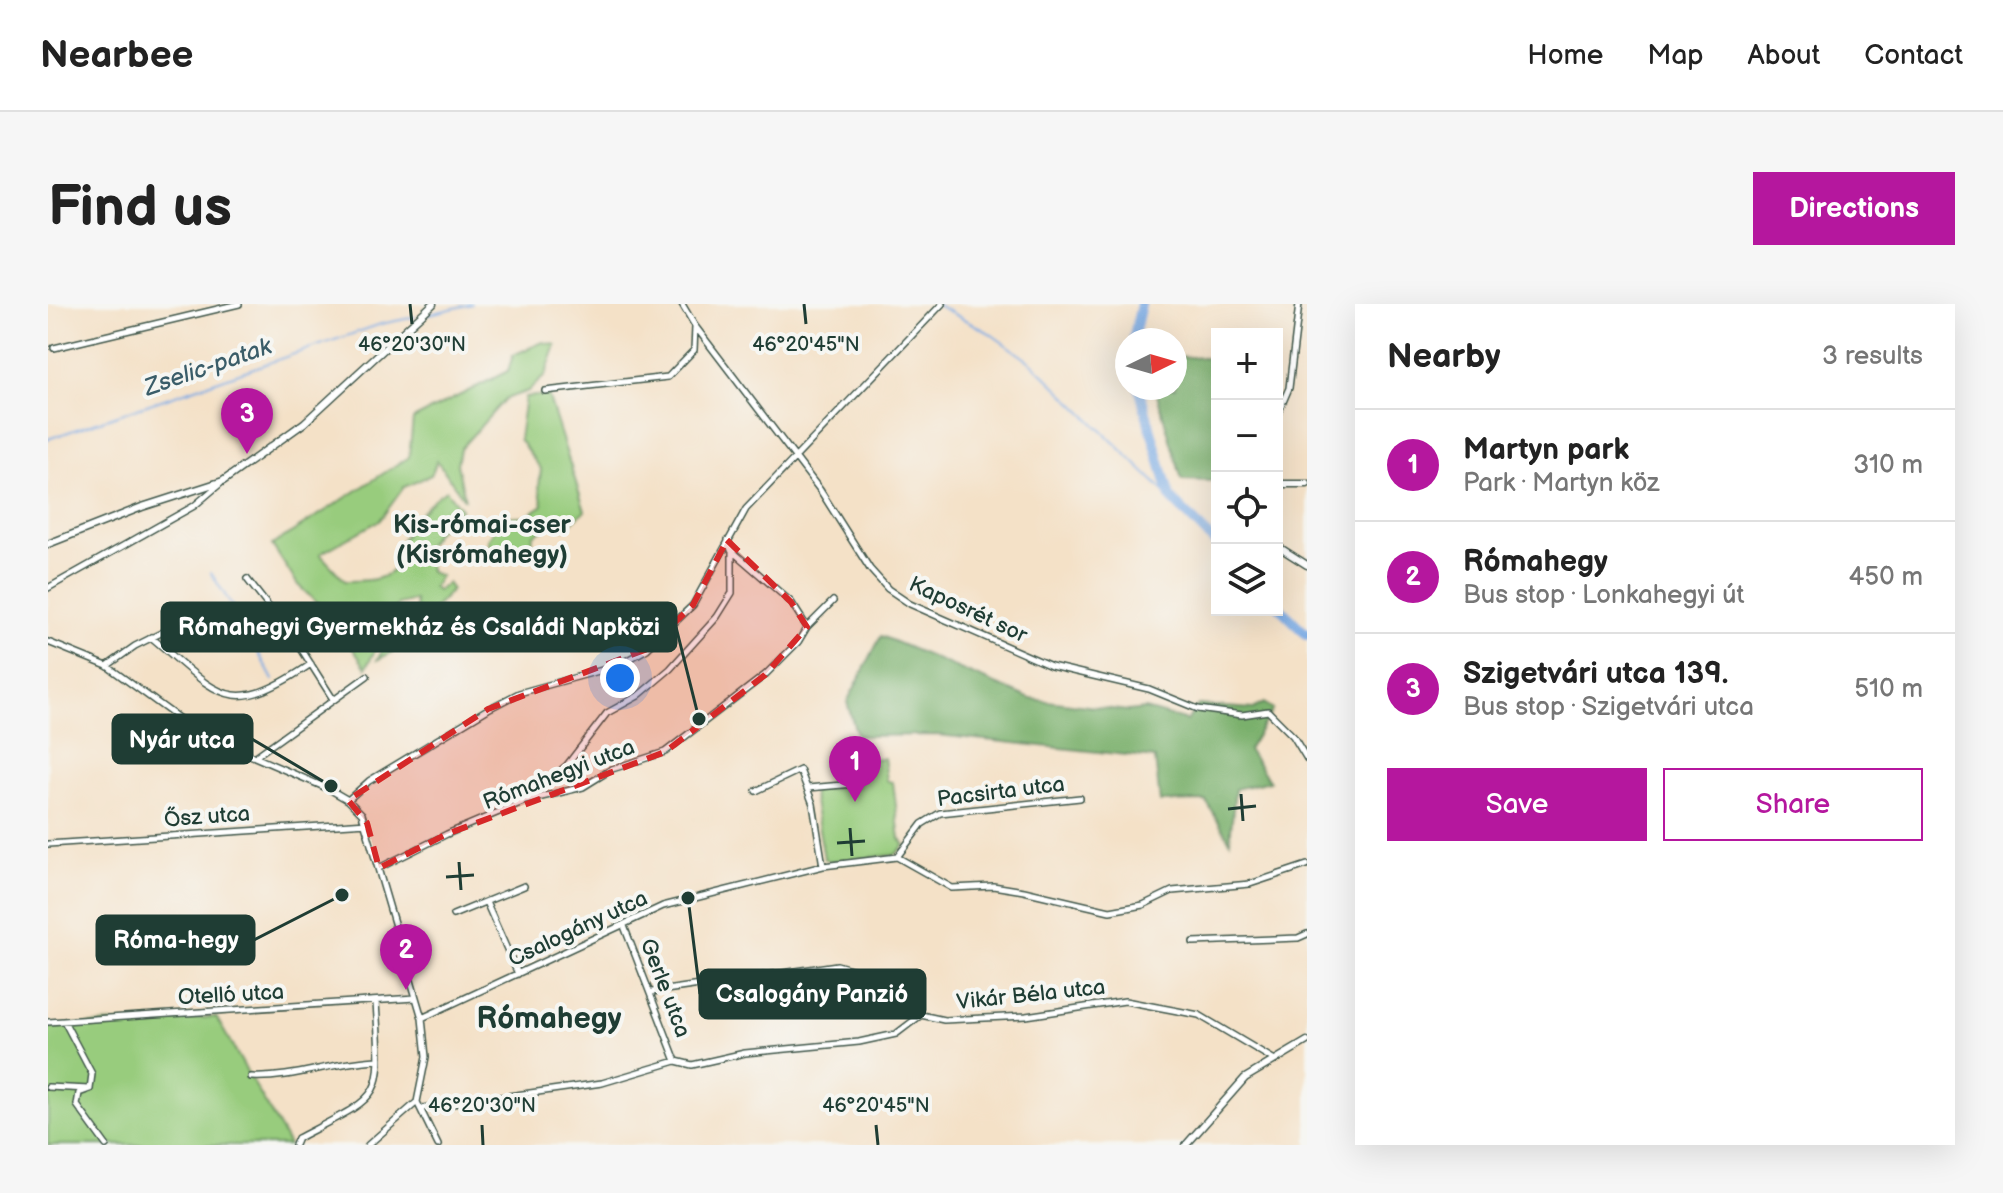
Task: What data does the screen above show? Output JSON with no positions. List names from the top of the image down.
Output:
{
  "streets": {
    "street": [
      "Kaposrét sor",
      "Rómahegyi utca",
      "Pacsirta utca",
      "Ősz utca",
      "Csalogány utca",
      "Gerle utca",
      "Otelló utca",
      "Vikár Béla utca"
    ]
  },
  "crossings": [
    ["Pacsirta utca", "Csalogány utca"],
    ["Csalogány utca", "Gerle utca"]
  ],
  "districts": ["Kis-római-cser (Kisrómahegy)", "Rómahegy"],
  "water": ["Zselic-patak"],
  "places": [
    "Rómahegyi Gyermekház és Családi Napközi",
    "Nyár utca",
    "Róma-hegy",
    "Csalogány Panzió"
  ],
  "north": "right",
  "page": {
    "header": "Nearbee",
    "nav": [
      "Home",
      "Map",
      "About",
      "Contact"
    ],
    "buttons": [
      "Directions",
      ["Save", "Share"]
    ],
    "title": "Find us",
    "heading": ["Nearby", "3 results"],
    "map_buttons": ["+", "−"],
    "pins": ["3", "1", "2"],
    "list": [
      {
        "mark": "1",
        "name": "Martyn park",
        "note": "Park · Martyn köz",
        "value": "310 m"
      },
      {
        "mark": "2",
        "name": "Rómahegy",
        "note": "Bus stop · Lonkahegyi út",
        "value": "450 m"
      },
      {
        "mark": "3",
        "name": "Szigetvári utca 139.",
        "note": "Bus stop · Szigetvári utca",
        "value": "510 m"
      }
    ]
  },
  "coordinates": ["46°20'30\"N", "46°20'45\"N"]
}
